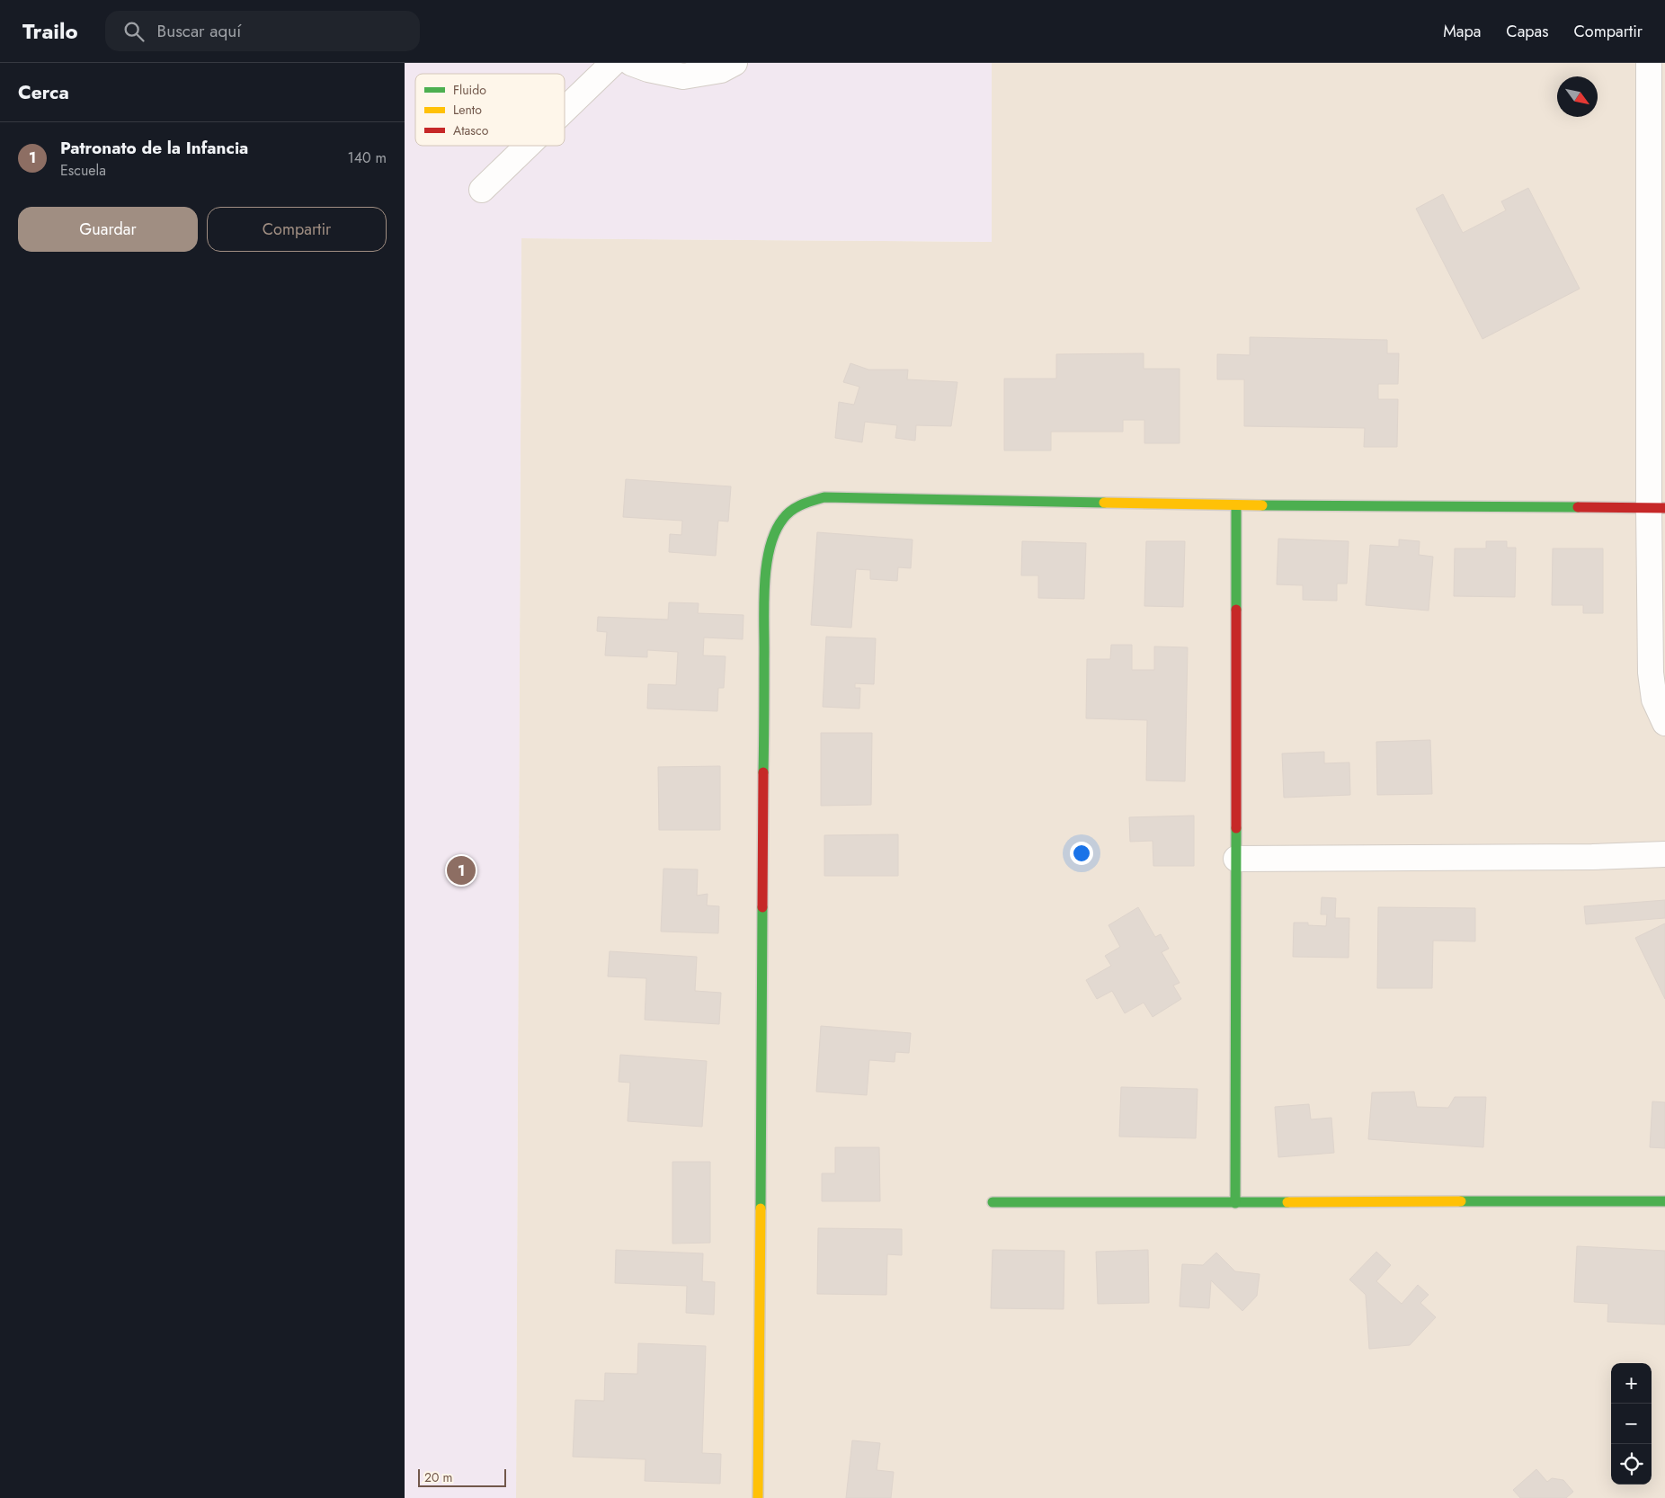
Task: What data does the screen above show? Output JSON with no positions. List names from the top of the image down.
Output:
{
  "legend": ["Fluido", "Lento", "Atasco"],
  "scale_bar": "20 m",
  "north": "bottom right",
  "page": {
    "header": "Trailo",
    "search": "Buscar aquí",
    "nav": ["Mapa", "Capas", "Compartir"],
    "heading": "Cerca",
    "list": [
      {
        "mark": "1",
        "name": "Patronato de la Infancia",
        "note": "Escuela",
        "value": "140 m"
      }
    ],
    "buttons": ["Guardar", "Compartir"],
    "pins": "1",
    "map_buttons": ["+", "−"],
    "scale": "20 m"
  }
}
